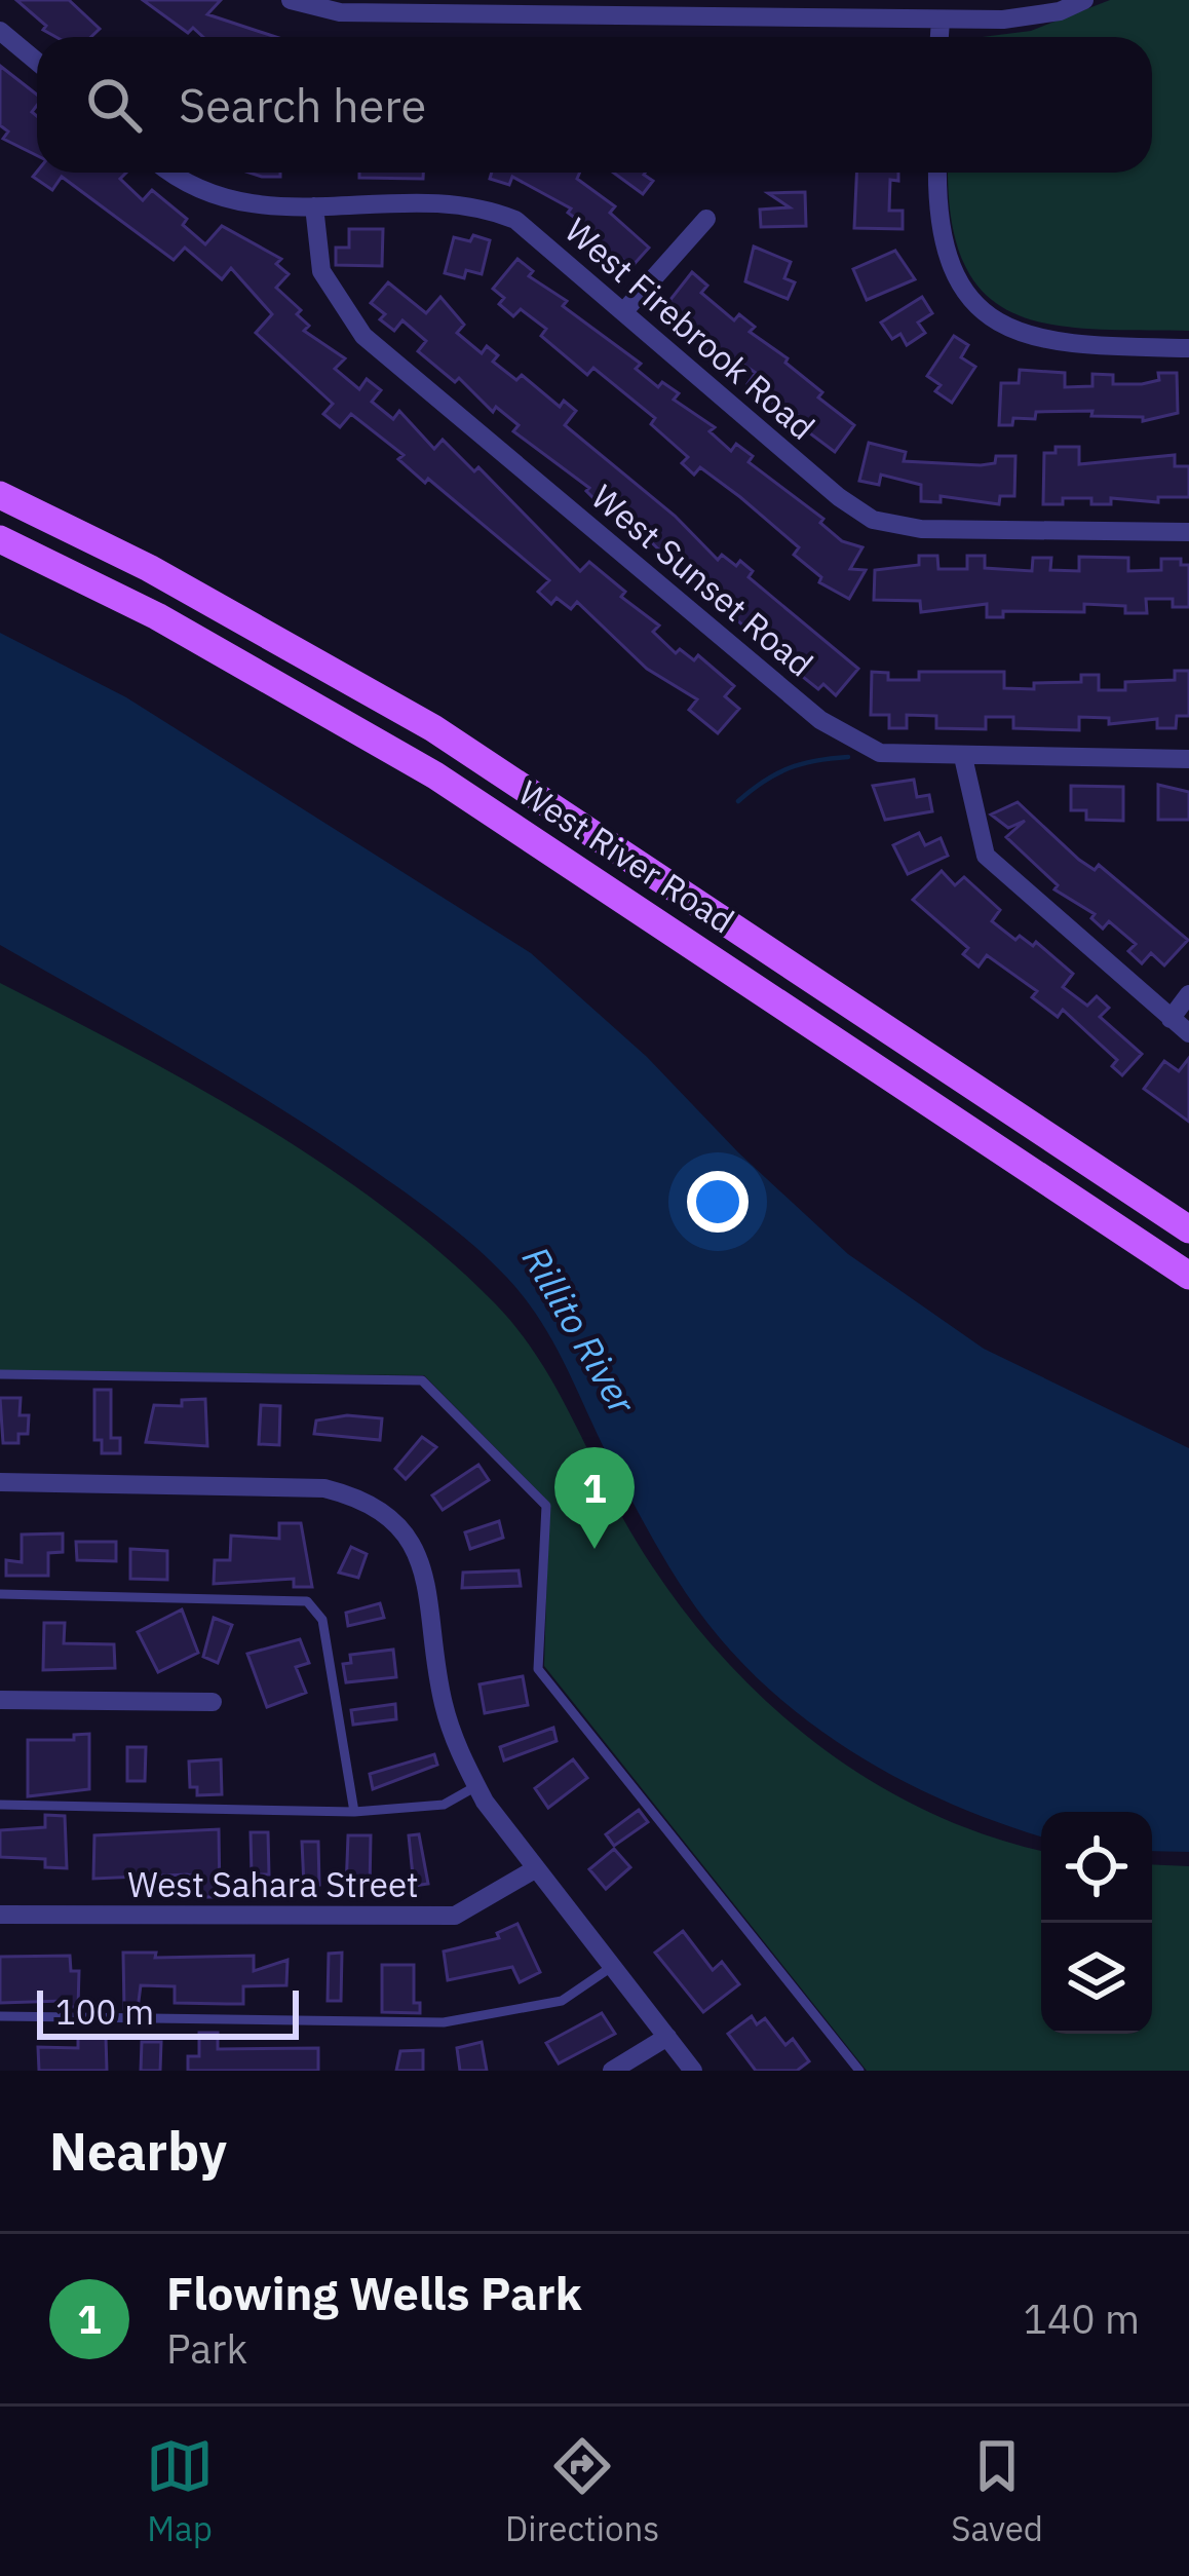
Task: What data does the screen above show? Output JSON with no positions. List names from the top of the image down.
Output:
{
  "streets": {
    "main road": ["West River Road"],
    "street": ["West Firebrook Road", "West Sunset Road", "West Sahara Street"]
  },
  "crossings": [
    ["West Firebrook Road", "West Sunset Road"]
  ],
  "water": ["Rillito River"],
  "scale_bar": "100 m",
  "page": {
    "search": "Search here",
    "pins": "1",
    "scale": "100 m",
    "heading": "Nearby",
    "list": [
      {
        "mark": "1",
        "name": "Flowing Wells Park",
        "note": "Park",
        "value": "140 m"
      }
    ],
    "nav": ["Map", "Directions", "Saved"]
  }
}
